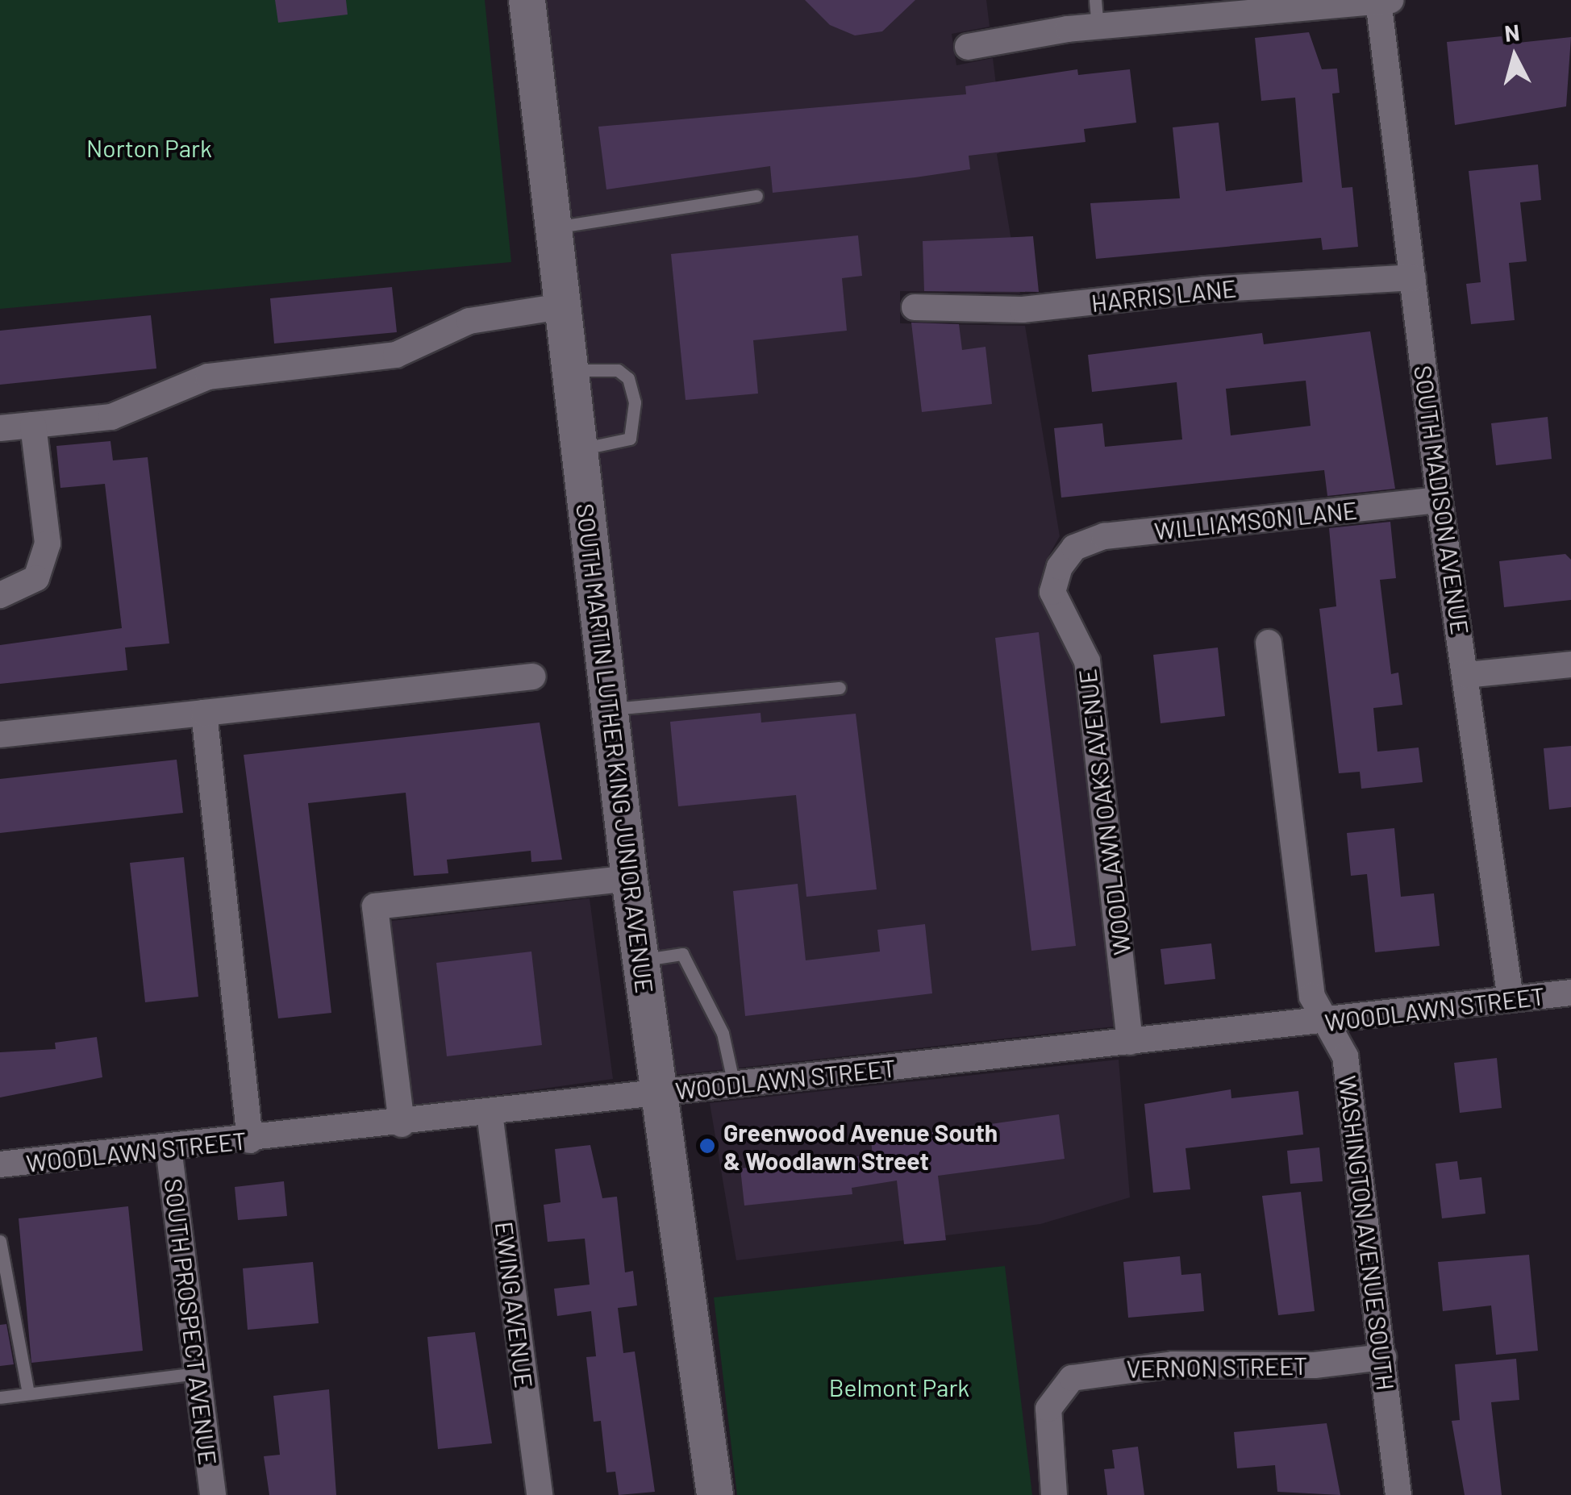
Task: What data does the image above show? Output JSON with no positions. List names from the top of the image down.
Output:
{
  "streets": {
    "street": [
      "HARRIS LANE",
      "SOUTH MADISON AVENUE",
      "WILLIAMSON LANE",
      "SOUTH MARTIN LUTHER KING JUNIOR AVENUE",
      "WOODLAWN OAKS AVENUE",
      "WOODLAWN STREET",
      "WASHINGTON AVENUE SOUTH",
      "EWING AVENUE",
      "SOUTH PROSPECT AVENUE",
      "VERNON STREET"
    ]
  },
  "crossings": [
    ["HARRIS LANE", "SOUTH MADISON AVENUE"],
    ["SOUTH MADISON AVENUE", "WILLIAMSON LANE"],
    ["SOUTH MADISON AVENUE", "WOODLAWN STREET"],
    ["WILLIAMSON LANE", "WOODLAWN OAKS AVENUE"],
    ["SOUTH MARTIN LUTHER KING JUNIOR AVENUE", "WOODLAWN STREET"],
    ["WOODLAWN OAKS AVENUE", "WOODLAWN STREET"],
    ["WOODLAWN STREET", "WASHINGTON AVENUE SOUTH"],
    ["WOODLAWN STREET", "EWING AVENUE"],
    ["WOODLAWN STREET", "SOUTH PROSPECT AVENUE"],
    ["WASHINGTON AVENUE SOUTH", "VERNON STREET"]
  ],
  "parks": ["Norton Park", "Belmont Park"],
  "places": ["Greenwood Avenue South & Woodlawn Street"],
  "north": "top"
}
